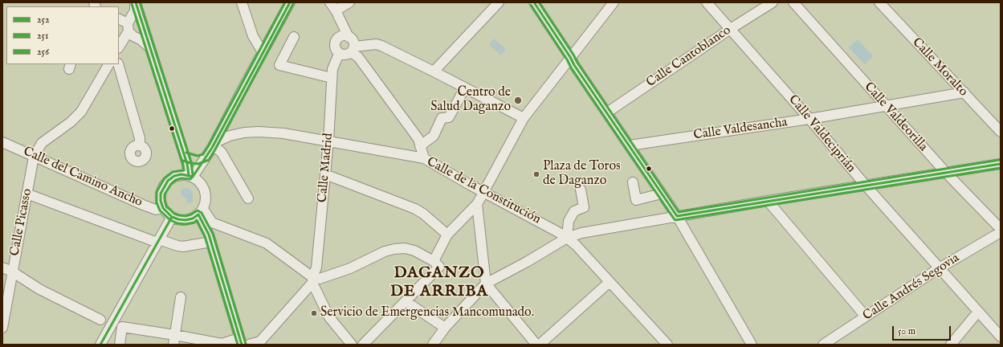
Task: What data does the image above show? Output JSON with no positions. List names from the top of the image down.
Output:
{
  "streets": {
    "street": [
      "Calle Cantoblanco",
      "Calle Moralto",
      "Calle Valdeorilla",
      "Calle Valdesancha",
      "Calle Valdeciprián",
      "Calle Madrid",
      "Calle del Camino Ancho",
      "Calle de la Constitución",
      "Calle Picasso",
      "Calle Andrés Segovia"
    ]
  },
  "crossings": [
    ["Calle Cantoblanco", "Calle Valdeciprián"],
    ["Calle Moralto", "Calle Valdesancha"],
    ["Calle Valdeorilla", "Calle Valdesancha"],
    ["Calle Valdesancha", "Calle Valdeciprián"],
    ["Calle Valdeciprián", "Calle Andrés Segovia"],
    ["Calle Madrid", "Calle de la Constitución"],
    ["Calle del Camino Ancho", "Calle Picasso"]
  ],
  "districts": ["DAGANZO DE ARRIBA"],
  "places": ["Centro de Salud Daganzo", "Plaza de Toros de Daganzo", "Servicio de Emergencias Mancomunado."],
  "lines": ["transit line 252", "transit line 256", "transit line 251"],
  "legend": ["252", "251", "256"],
  "scale_bar": "50 m"
}
